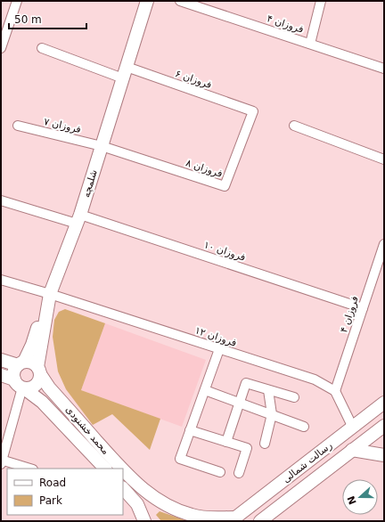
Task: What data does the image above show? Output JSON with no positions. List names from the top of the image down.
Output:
{
  "streets": {
    "street": [
      "فروزان ۴",
      "فروزان ۶",
      "فروزان ۷",
      "فروزان ۸",
      "شلمچه",
      "فروزان ۱۰",
      "فروزان ۱۲",
      "محمد خشنودی",
      "رسالت شمالی"
    ]
  },
  "crossings": [
    ["فروزان ۴", "فروزان ۱۰"],
    ["فروزان ۴", "فروزان ۱۲"],
    ["فروزان ۶", "فروزان ۸"],
    ["فروزان ۶", "شلمچه"],
    ["فروزان ۷", "فروزان ۸"],
    ["فروزان ۷", "شلمچه"],
    ["فروزان ۸", "شلمچه"],
    ["شلمچه", "فروزان ۱۰"],
    ["شلمچه", "فروزان ۱۲"],
    ["شلمچه", "محمد خشنودی"],
    ["محمد خشنودی", "رسالت شمالی"]
  ],
  "legend": ["Road", "Park"],
  "scale_bar": "50 m",
  "north": "left"
}
